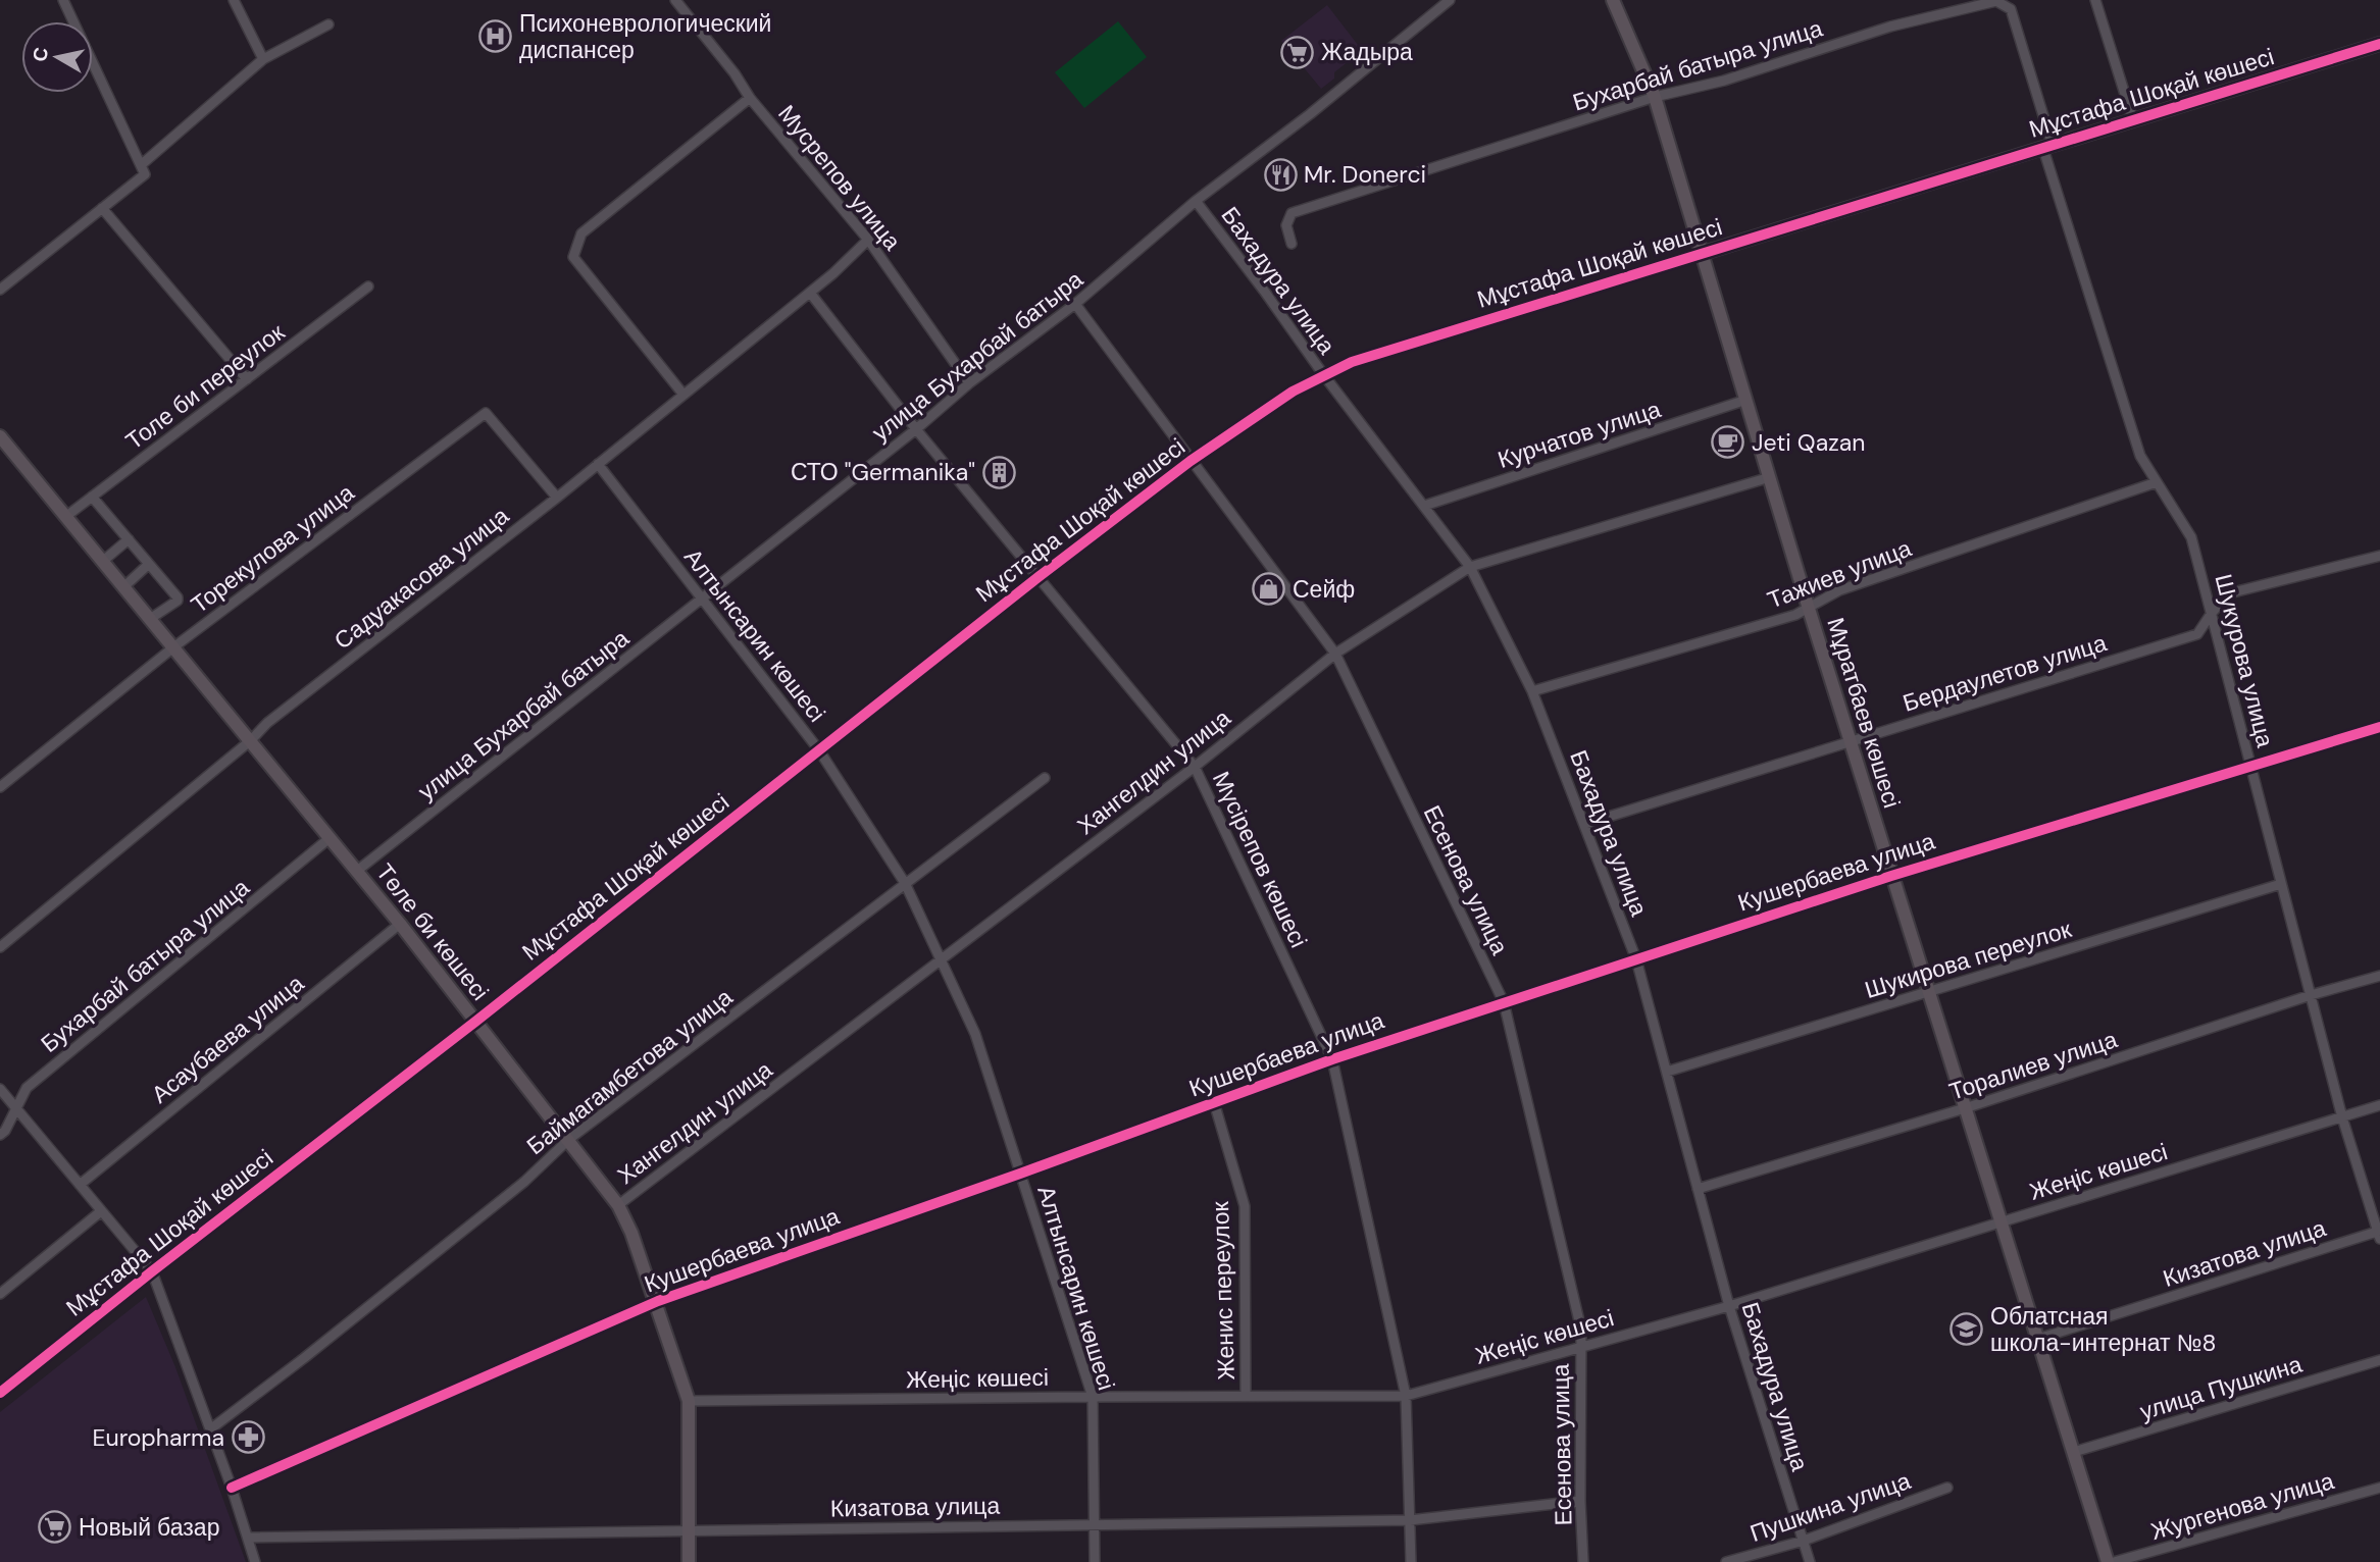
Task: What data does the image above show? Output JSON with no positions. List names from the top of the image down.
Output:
{
  "streets": {
    "street": [
      "Бухарбай батыра улица",
      "Мұстафа Шоқай көшесі",
      "Мусрепов улица",
      "Бахадура улица",
      "улица Бухарбай батыра",
      "Толе би переулок",
      "Курчатов улица",
      "Торекулова улица",
      "Тажиев улица",
      "Садуакасова улица",
      "Алтынсарин көшесі",
      "Шукурова улица",
      "Бердаулетов улица",
      "Мұратбаев көшесі",
      "Хангелдин улица",
      "Мүсірепов көшесі",
      "Кушербаева улица",
      "Есенова улица",
      "Төле би көшесі",
      "Шукирова переулок",
      "Асаубаева улица",
      "Торалиев улица",
      "Баймагамбетова улица",
      "Жеңіс көшесі",
      "Кизатова улица",
      "Женис переулок",
      "улица Пушкина",
      "Жургенова улица",
      "Пушкина улица"
    ]
  },
  "crossings": [
    ["Бухарбай батыра улица", "Мұстафа Шоқай көшесі"],
    ["Бухарбай батыра улица", "Шукурова улица"],
    ["Бухарбай батыра улица", "Мұратбаев көшесі"],
    ["Бухарбай батыра улица", "Төле би көшесі"],
    ["Мұстафа Шоқай көшесі", "Бахадура улица"],
    ["Мұстафа Шоқай көшесі", "Алтынсарин көшесі"],
    ["Мұстафа Шоқай көшесі", "Шукурова улица"],
    ["Мұстафа Шоқай көшесі", "Мұратбаев көшесі"],
    ["Мұстафа Шоқай көшесі", "Мүсірепов көшесі"],
    ["Мұстафа Шоқай көшесі", "Есенова улица"],
    ["Мұстафа Шоқай көшесі", "Төле би көшесі"],
    ["Мусрепов улица", "улица Бухарбай батыра"],
    ["Мусрепов улица", "Садуакасова улица"],
    ["Бахадура улица", "улица Бухарбай батыра"],
    ["Бахадура улица", "Курчатов улица"],
    ["Бахадура улица", "Тажиев улица"],
    ["Бахадура улица", "Бердаулетов улица"],
    ["Бахадура улица", "Хангелдин улица"],
    ["Бахадура улица", "Кушербаева улица"],
    ["Бахадура улица", "Шукирова переулок"],
    ["Бахадура улица", "Торалиев улица"],
    ["Бахадура улица", "Жеңіс көшесі"],
    ["Бахадура улица", "Пушкина улица"],
    ["улица Бухарбай батыра", "Алтынсарин көшесі"],
    ["улица Бухарбай батыра", "Мүсірепов көшесі"],
    ["улица Бухарбай батыра", "Есенова улица"],
    ["улица Бухарбай батыра", "Төле би көшесі"],
    ["Толе би переулок", "Төле би көшесі"],
    ["Курчатов улица", "Мұратбаев көшесі"],
    ["Торекулова улица", "Садуакасова улица"],
    ["Торекулова улица", "Төле би көшесі"],
    ["Тажиев улица", "Шукурова улица"],
    ["Тажиев улица", "Мұратбаев көшесі"],
    ["Садуакасова улица", "Алтынсарин көшесі"],
    ["Садуакасова улица", "Мүсірепов көшесі"],
    ["Садуакасова улица", "Төле би көшесі"],
    ["Алтынсарин көшесі", "Хангелдин улица"],
    ["Алтынсарин көшесі", "Кушербаева улица"],
    ["Алтынсарин көшесі", "Баймагамбетова улица"],
    ["Алтынсарин көшесі", "Жеңіс көшесі"],
    ["Алтынсарин көшесі", "Кизатова улица"],
    ["Шукурова улица", "Бердаулетов улица"],
    ["Шукурова улица", "Кушербаева улица"],
    ["Шукурова улица", "Шукирова переулок"],
    ["Шукурова улица", "Торалиев улица"],
    ["Шукурова улица", "Жеңіс көшесі"],
    ["Шукурова улица", "Кизатова улица"],
    ["Бердаулетов улица", "Мұратбаев көшесі"],
    ["Мұратбаев көшесі", "Хангелдин улица"],
    ["Мұратбаев көшесі", "Кушербаева улица"],
    ["Мұратбаев көшесі", "Шукирова переулок"],
    ["Мұратбаев көшесі", "Торалиев улица"],
    ["Мұратбаев көшесі", "Жеңіс көшесі"],
    ["Мұратбаев көшесі", "Кизатова улица"],
    ["Мұратбаев көшесі", "улица Пушкина"],
    ["Хангелдин улица", "Мүсірепов көшесі"],
    ["Хангелдин улица", "Есенова улица"],
    ["Хангелдин улица", "Төле би көшесі"],
    ["Мүсірепов көшесі", "Кушербаева улица"],
    ["Мүсірепов көшесі", "Жеңіс көшесі"],
    ["Мүсірепов көшесі", "Кизатова улица"],
    ["Кушербаева улица", "Есенова улица"],
    ["Кушербаева улица", "Төле би көшесі"],
    ["Кушербаева улица", "Женис переулок"],
    ["Есенова улица", "Жеңіс көшесі"],
    ["Есенова улица", "Кизатова улица"],
    ["Төле би көшесі", "Асаубаева улица"],
    ["Төле би көшесі", "Баймагамбетова улица"],
    ["Төле би көшесі", "Жеңіс көшесі"],
    ["Төле би көшесі", "Кизатова улица"],
    ["Жеңіс көшесі", "Женис переулок"]
  ],
  "places": {
    "hospital": ["Психоневрологический диспансер"],
    "supermarket": ["Жадыра", "Новый базар"],
    "restaurant": ["Mr. Donerci"],
    "cafe": ["Jeti Qazan"],
    "building": ["СТО \"Germanika\""],
    "shop": ["Сейф"],
    "school or university": ["Облатсная школа-интернат №8"],
    "pharmacy": ["Europharma"]
  },
  "north": "left"
}
